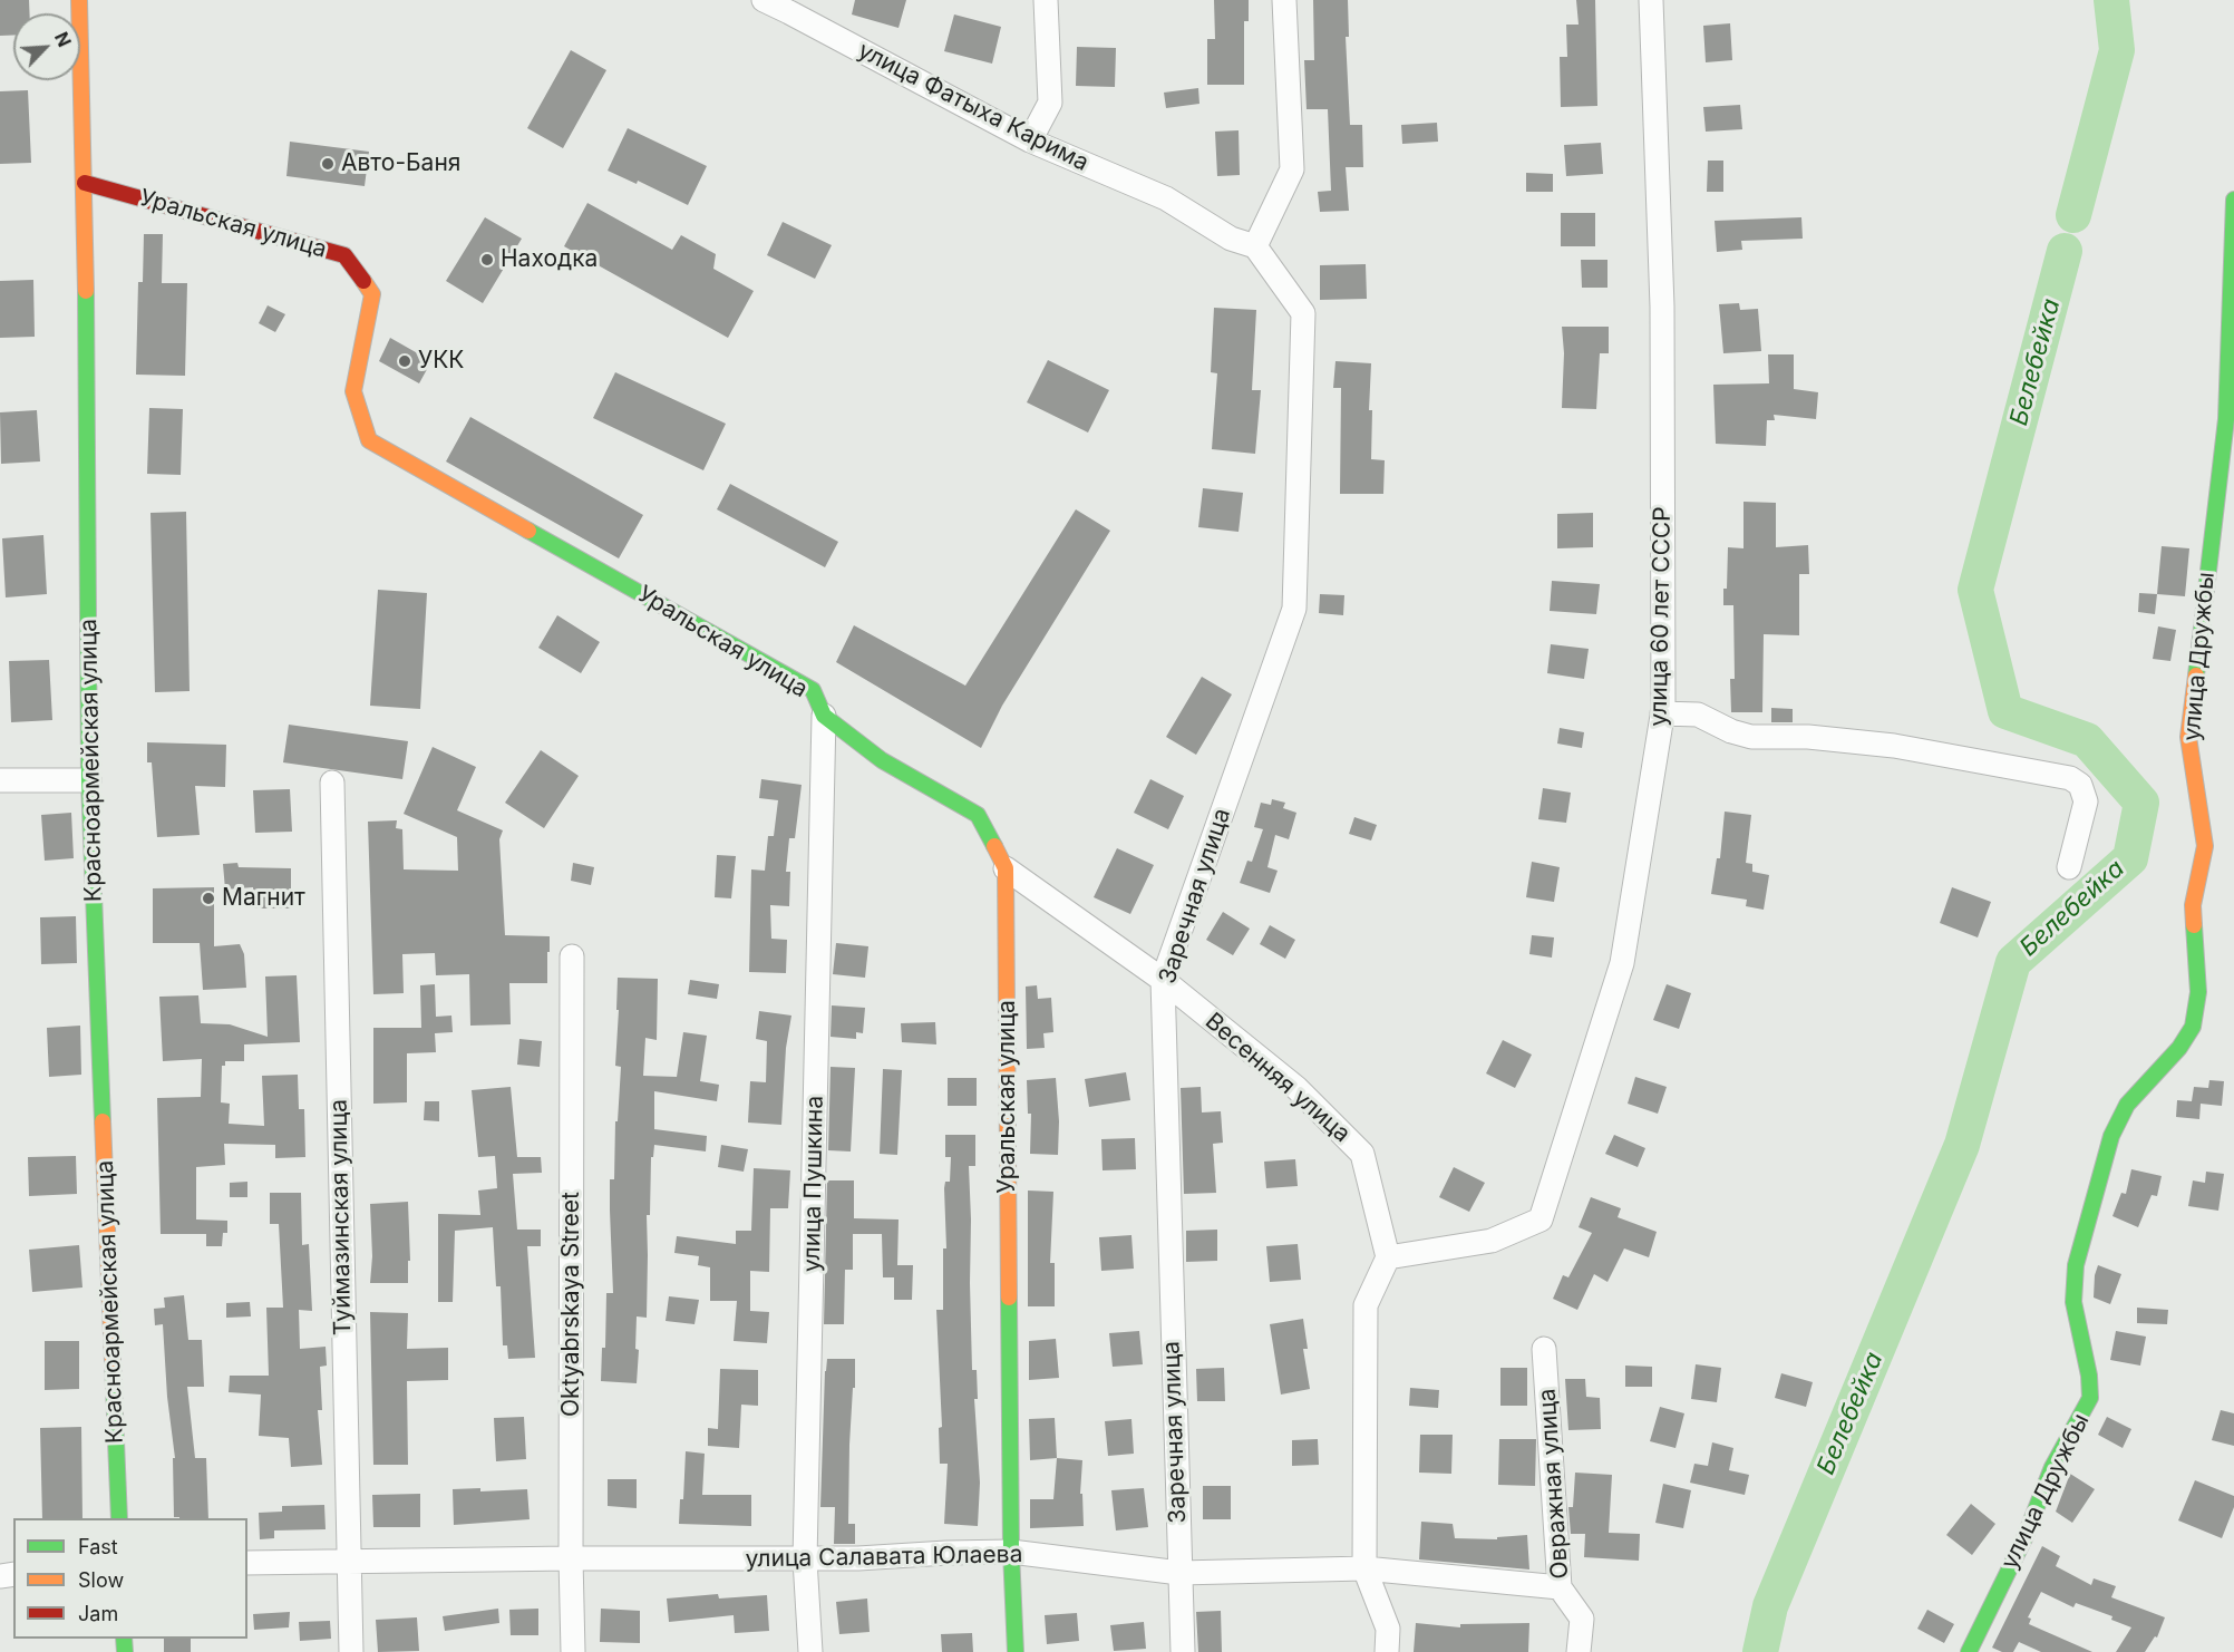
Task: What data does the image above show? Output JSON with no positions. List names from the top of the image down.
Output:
{
  "streets": {
    "street": [
      "улица Фатыха Карима",
      "Уральская улица",
      "улица 60 лет СССР",
      "улица Дружбы",
      "Красноармейская улица",
      "Заречная улица",
      "Весенняя улица",
      "улица Пушкина",
      "Туймазинская улица",
      "Oktyabrskaya Street",
      "Овражная улица",
      "улица Салавата Юлаева"
    ]
  },
  "crossings": [
    ["улица Фатыха Карима", "Заречная улица"],
    ["Уральская улица", "Красноармейская улица"],
    ["Уральская улица", "Весенняя улица"],
    ["Уральская улица", "улица Пушкина"],
    ["Уральская улица", "улица Салавата Юлаева"],
    ["улица 60 лет СССР", "Весенняя улица"],
    ["Заречная улица", "Весенняя улица"],
    ["Заречная улица", "улица Салавата Юлаева"],
    ["улица Пушкина", "улица Салавата Юлаева"],
    ["Туймазинская улица", "улица Салавата Юлаева"],
    ["Oktyabrskaya Street", "улица Салавата Юлаева"],
    ["Овражная улица", "улица Салавата Юлаева"]
  ],
  "water": ["Белебейка"],
  "places": [
    "Авто-Баня",
    "Находка",
    "УКК",
    "Магнит"
  ],
  "legend": ["Fast", "Slow", "Jam"],
  "north": "top right"
}
